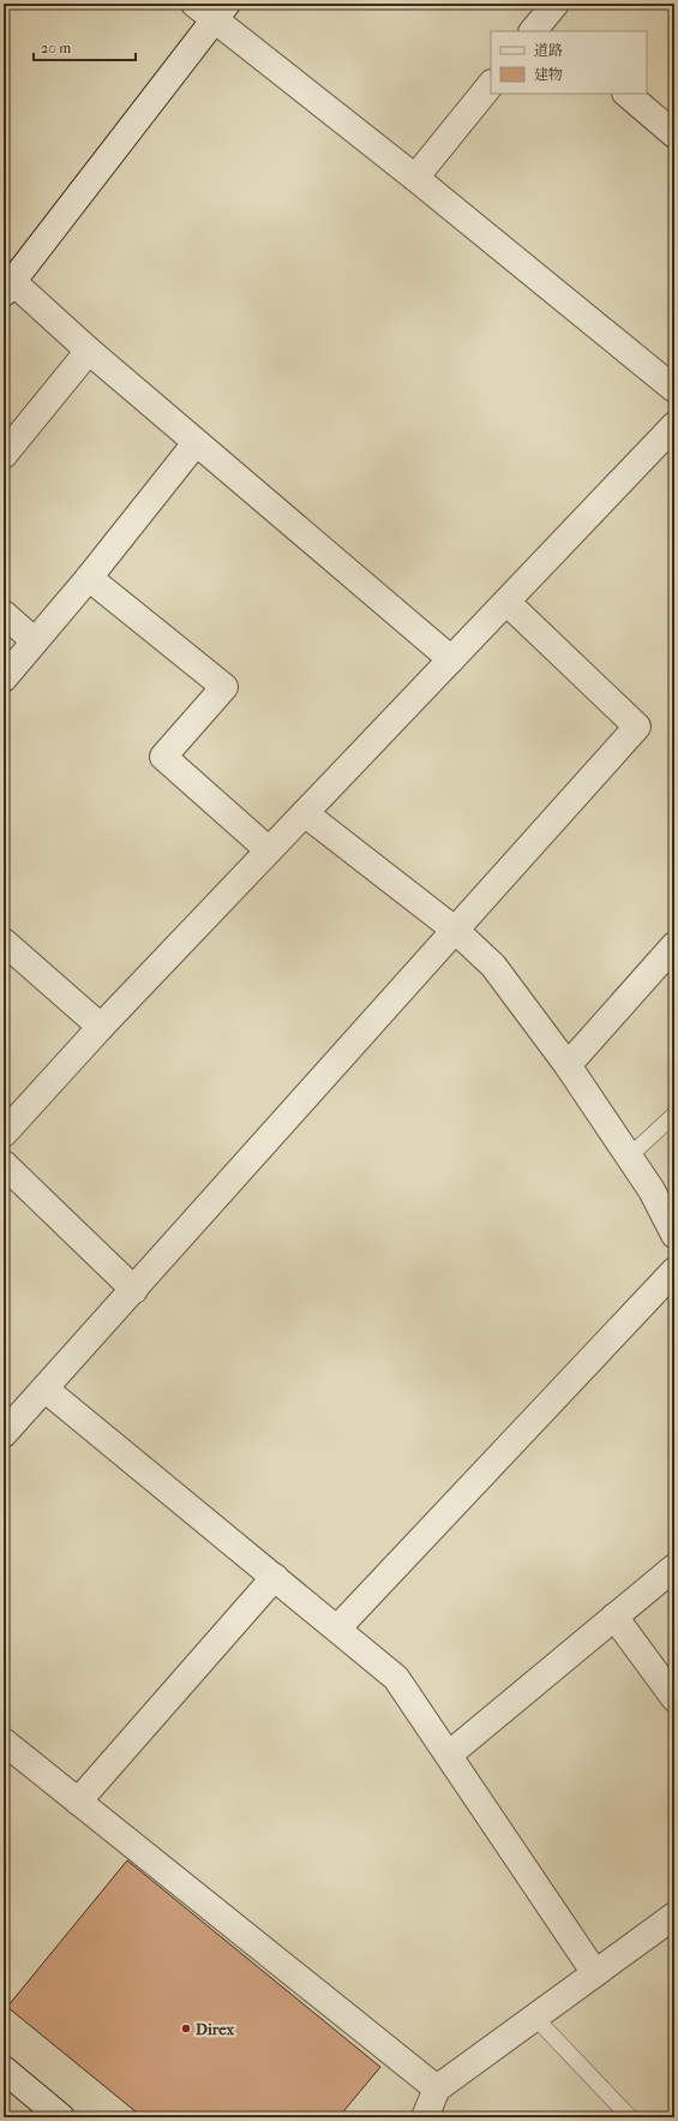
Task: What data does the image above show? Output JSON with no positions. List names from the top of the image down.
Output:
{
  "places": ["Direx"],
  "legend": ["道路", "建物"],
  "scale_bar": "20 m"
}
